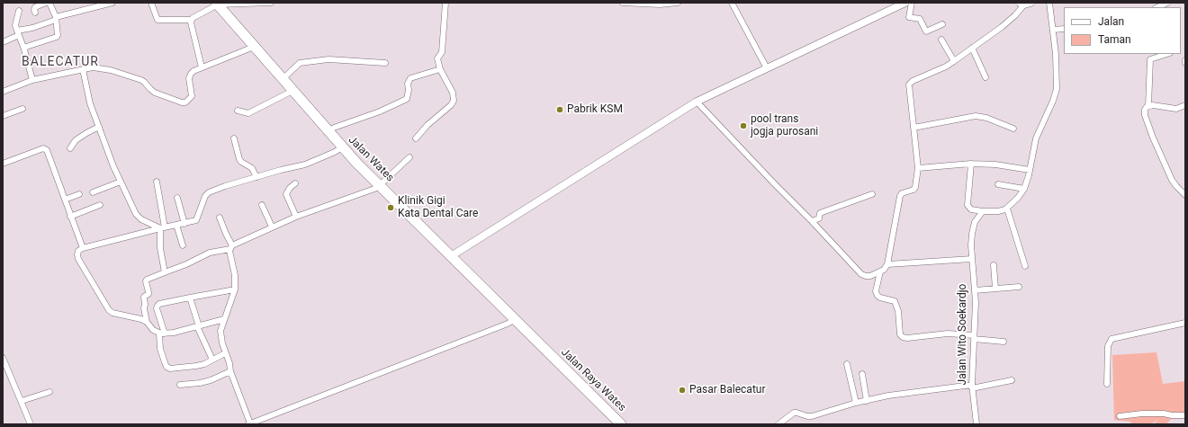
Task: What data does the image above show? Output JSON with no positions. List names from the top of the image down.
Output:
{
  "streets": {
    "highway": ["Jalan Wates", "Jalan Raya Wates"],
    "street": ["Jalan Wito Soekardjo"]
  },
  "crossings": [
    ["Jalan Wates", "Jalan Raya Wates"]
  ],
  "districts": ["BALECATUR"],
  "places": [
    "Pabrik KSM",
    "pool trans jogja purosani",
    "Klinik Gigi Kata Dental Care",
    "Pasar Balecatur"
  ],
  "legend": ["Jalan", "Taman"]
}
